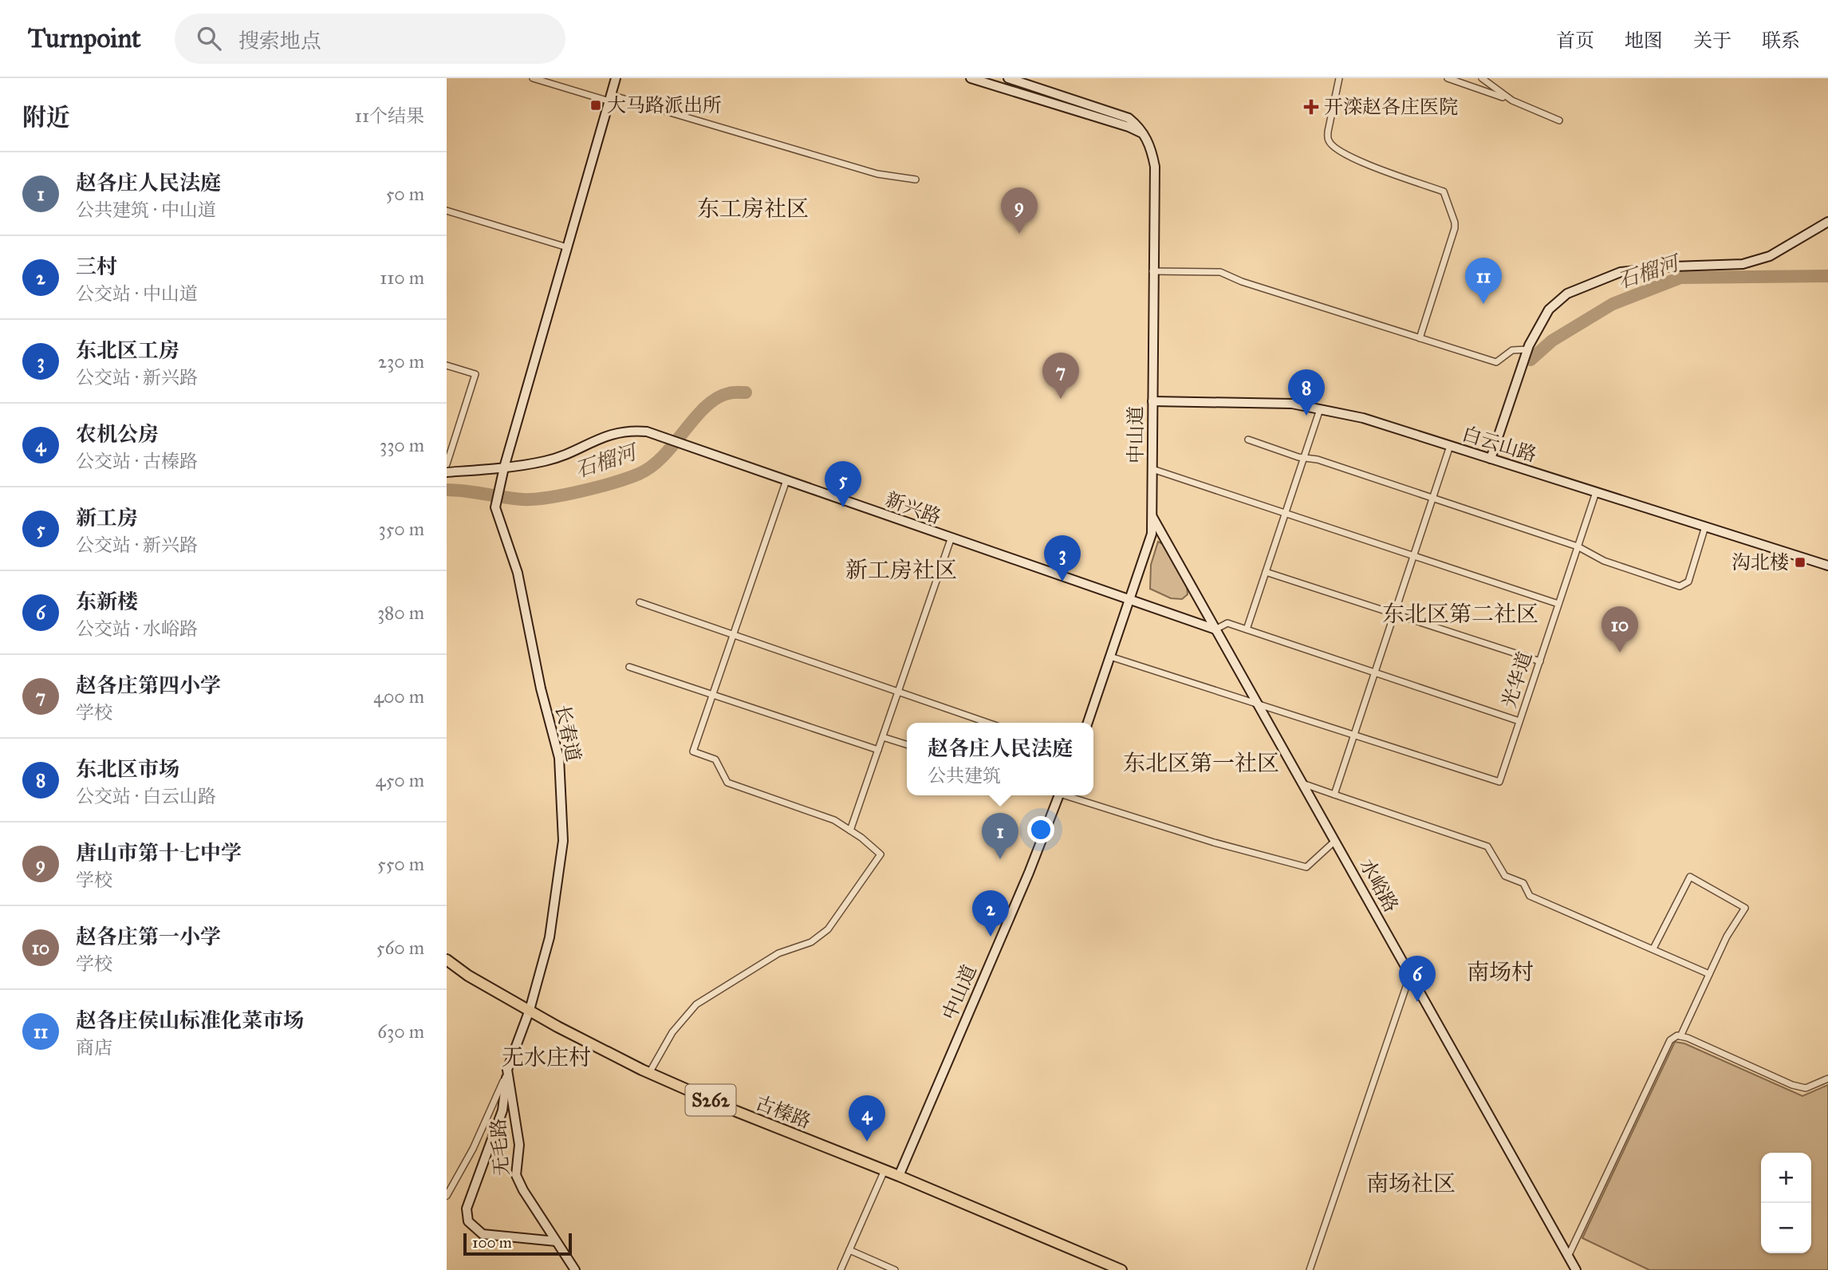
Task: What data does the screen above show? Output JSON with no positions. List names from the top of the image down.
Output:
{
  "streets": {
    "main road": ["S262", "古榛路"],
    "street": [
      "中山道",
      "白云山路",
      "新兴路",
      "光华道",
      "长春道",
      "水峪路",
      "无毛路"
    ]
  },
  "crossings": [
    ["中山道", "白云山路"],
    ["中山道", "新兴路"],
    ["中山道", "水峪路"],
    ["中山道", "古榛路"],
    ["白云山路", "光华道"],
    ["新兴路", "长春道"],
    ["新兴路", "水峪路"],
    ["长春道", "古榛路"],
    ["长春道", "无毛路"],
    ["古榛路", "无毛路"]
  ],
  "districts": [
    "东工房社区",
    "新工房社区",
    "东北区第二社区",
    "东北区第一社区",
    "南场村",
    "无水庄村",
    "南场社区"
  ],
  "water": ["石榴河"],
  "places": {
    "transit": ["大马路派出所", "沟北楼"],
    "health": ["开滦赵各庄医院"]
  },
  "scale_bar": "100 m",
  "page": {
    "header": "Turnpoint",
    "search": "搜索地点",
    "nav": [
      "首页",
      "地图",
      "关于",
      "联系"
    ],
    "heading": ["附近", "11个结果"],
    "list": [
      {
        "mark": "1",
        "name": "赵各庄人民法庭",
        "note": "公共建筑 · 中山道",
        "value": "50 m"
      },
      {
        "mark": "2",
        "name": "三村",
        "note": "公交站 · 中山道",
        "value": "110 m"
      },
      {
        "mark": "3",
        "name": "东北区工房",
        "note": "公交站 · 新兴路",
        "value": "230 m"
      },
      {
        "mark": "4",
        "name": "农机公房",
        "note": "公交站 · 古榛路",
        "value": "330 m"
      },
      {
        "mark": "5",
        "name": "新工房",
        "note": "公交站 · 新兴路",
        "value": "350 m"
      },
      {
        "mark": "6",
        "name": "东新楼",
        "note": "公交站 · 水峪路",
        "value": "380 m"
      },
      {
        "mark": "7",
        "name": "赵各庄第四小学",
        "note": "学校",
        "value": "400 m"
      },
      {
        "mark": "8",
        "name": "东北区市场",
        "note": "公交站 · 白云山路",
        "value": "450 m"
      },
      {
        "mark": "9",
        "name": "唐山市第十七中学",
        "note": "学校",
        "value": "550 m"
      },
      {
        "mark": "10",
        "name": "赵各庄第一小学",
        "note": "学校",
        "value": "560 m"
      },
      {
        "mark": "11",
        "name": "赵各庄侯山标准化菜市场",
        "note": "商店",
        "value": "630 m"
      }
    ],
    "pins": [
      "9",
      "11",
      "7",
      "8",
      "5",
      "3",
      "10",
      "1",
      "2",
      "6",
      "4"
    ],
    "popup": ["赵各庄人民法庭", "公共建筑"],
    "map_buttons": ["+", "−"],
    "scale": "100 m"
  }
}
